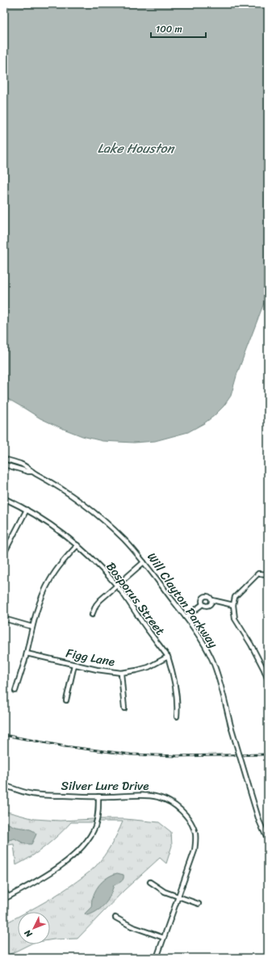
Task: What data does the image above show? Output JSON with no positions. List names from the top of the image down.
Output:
{
  "streets": {
    "street": [
      "Bosporus Street",
      "Will Clayton Parkway",
      "Figg Lane",
      "Silver Lure Drive"
    ]
  },
  "crossings": [
    ["Bosporus Street", "Figg Lane"]
  ],
  "water": ["Lake Houston"],
  "scale_bar": "100 m",
  "north": "bottom left"
}
